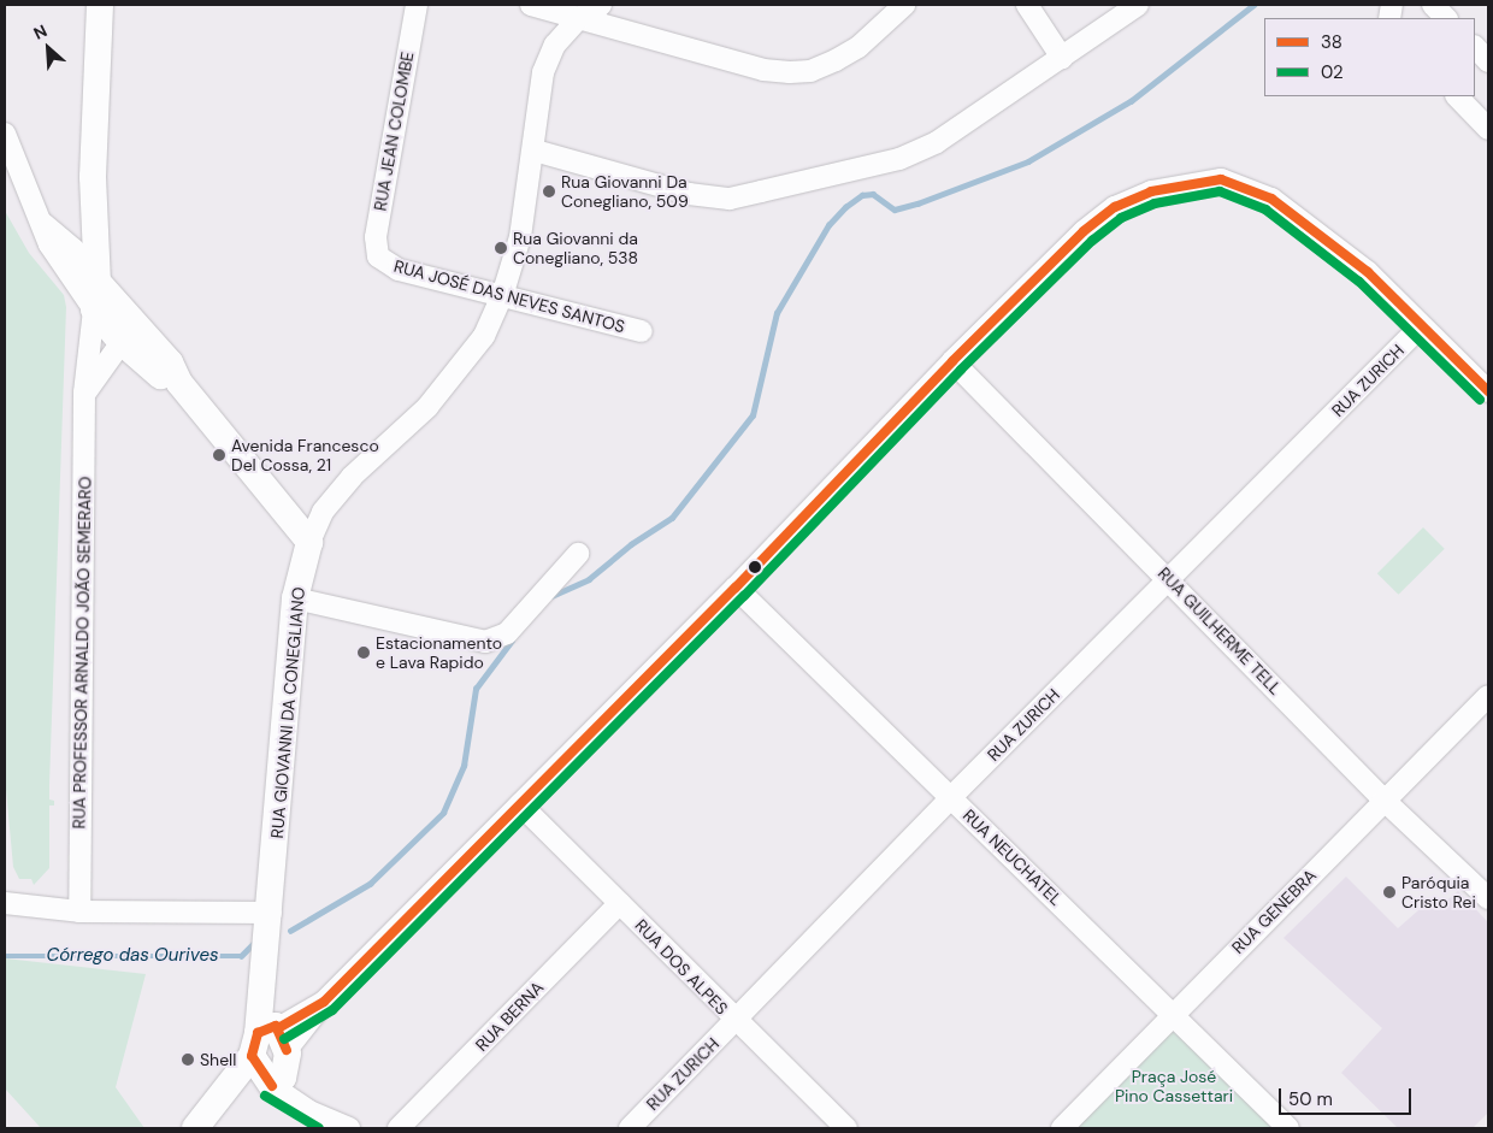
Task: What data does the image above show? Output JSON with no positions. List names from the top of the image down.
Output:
{
  "streets": {
    "main road": ["RUA PROFESSOR ARNALDO JOÃO SEMERARO", "RUA GIOVANNI DA CONEGLIANO"],
    "street": [
      "RUA JEAN COLOMBE",
      "RUA JOSÉ DAS NEVES SANTOS",
      "RUA ZURICH",
      "RUA GUILHERME TELL",
      "RUA NEUCHATEL",
      "RUA GENEBRA",
      "RUA DOS ALPES",
      "RUA BERNA"
    ]
  },
  "crossings": [
    ["RUA JEAN COLOMBE", "RUA JOSÉ DAS NEVES SANTOS"],
    ["RUA JOSÉ DAS NEVES SANTOS", "RUA GIOVANNI DA CONEGLIANO"],
    ["RUA ZURICH", "RUA GUILHERME TELL"],
    ["RUA ZURICH", "RUA NEUCHATEL"],
    ["RUA ZURICH", "RUA DOS ALPES"],
    ["RUA GUILHERME TELL", "RUA GENEBRA"],
    ["RUA NEUCHATEL", "RUA GENEBRA"],
    ["RUA DOS ALPES", "RUA BERNA"]
  ],
  "water": ["Córrego das Ourives"],
  "parks": ["Praça José Pino Cassettari"],
  "places": [
    "Rua Giovanni Da Conegliano, 509",
    "Rua Giovanni da Conegliano, 538",
    "Avenida Francesco Del Cossa, 21",
    "Estacionamento e Lava Rapido",
    "Paróquia Cristo Rei",
    "Shell"
  ],
  "lines": ["transit line 38", "transit line 02"],
  "legend": ["38", "02"],
  "scale_bar": "50 m",
  "north": "top left"
}
